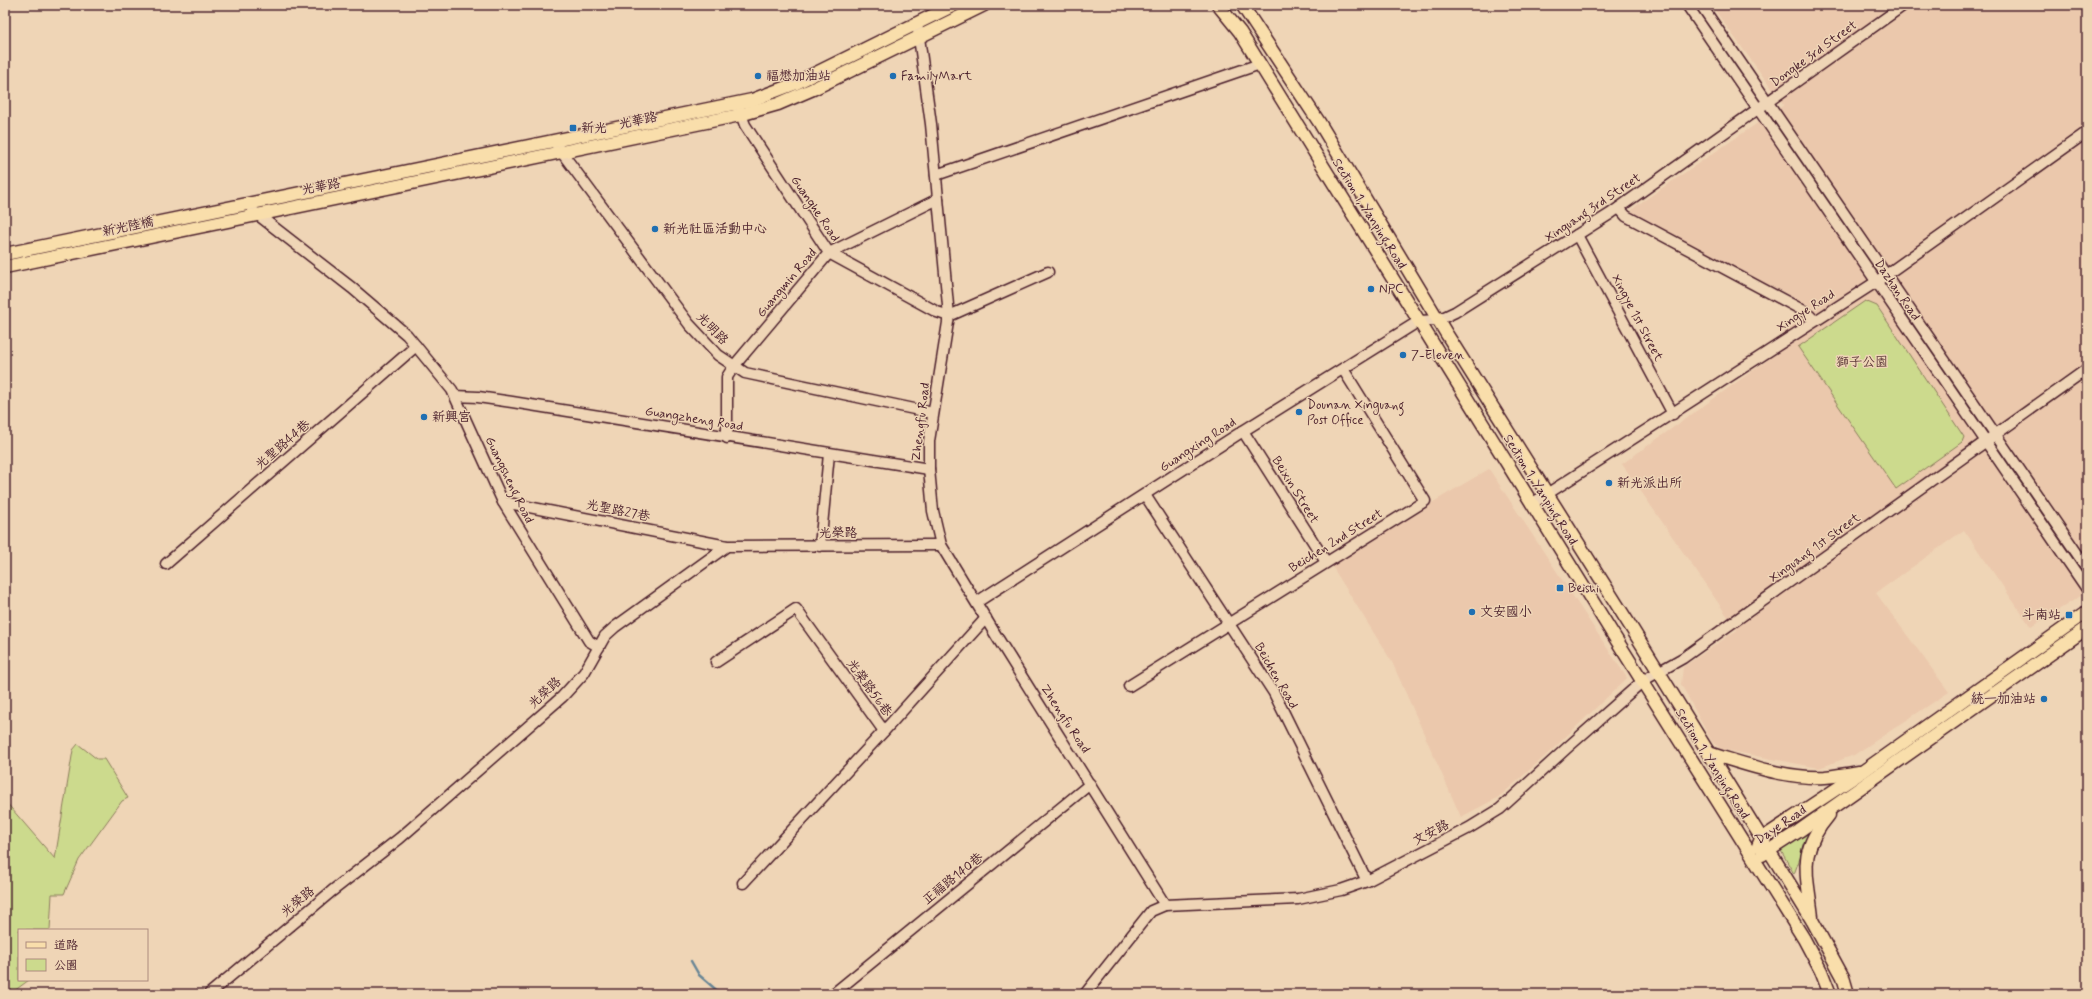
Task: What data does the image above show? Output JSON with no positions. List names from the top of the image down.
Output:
{
  "streets": {
    "main road": [
      "光華路",
      "Section 1, Yanping Road",
      "新光陸橋",
      "Daye Road"
    ],
    "street": [
      "Dongke 3rd Street",
      "Xinguang 3rd Street",
      "Guanghe Road",
      "Guangmin Road",
      "Dazhan Road",
      "Xingye Road",
      "Xingye 1st Street",
      "光明路",
      "Guangzheng Road",
      "Zhengfu Road",
      "光聖路44巷",
      "Guangxing Road",
      "Guangsheng Road",
      "Beixin Street",
      "光聖路27巷",
      "光榮路",
      "Beichen 2nd Street",
      "Xinguang 1st Street",
      "Beichen Road",
      "光榮路56巷",
      "文安路",
      "正福路140巷"
    ]
  },
  "crossings": [
    ["Dongke 3rd Street", "Xinguang 3rd Street"],
    ["Dongke 3rd Street", "Dazhan Road"],
    ["光華路", "Guanghe Road"],
    ["光華路", "新光陸橋"],
    ["光華路", "光明路"],
    ["光華路", "Zhengfu Road"],
    ["光華路", "Guangsheng Road"],
    ["Xinguang 3rd Street", "Section 1, Yanping Road"],
    ["Xinguang 3rd Street", "Dazhan Road"],
    ["Xinguang 3rd Street", "Xingye 1st Street"],
    ["Xinguang 3rd Street", "Guangxing Road"],
    ["Guanghe Road", "Guangmin Road"],
    ["Guanghe Road", "Zhengfu Road"],
    ["Section 1, Yanping Road", "Xingye Road"],
    ["Section 1, Yanping Road", "Guangxing Road"],
    ["Section 1, Yanping Road", "Xinguang 1st Street"],
    ["Section 1, Yanping Road", "Daye Road"],
    ["Section 1, Yanping Road", "文安路"],
    ["新光陸橋", "Guangsheng Road"],
    ["Guangmin Road", "光明路"],
    ["Guangmin Road", "Guangzheng Road"],
    ["Guangmin Road", "Zhengfu Road"],
    ["Dazhan Road", "Xingye Road"],
    ["Dazhan Road", "Xinguang 1st Street"],
    ["Xingye Road", "Xingye 1st Street"],
    ["光明路", "Zhengfu Road"],
    ["Guangzheng Road", "Zhengfu Road"],
    ["Guangzheng Road", "Guangsheng Road"],
    ["Zhengfu Road", "Guangxing Road"],
    ["Zhengfu Road", "光榮路"],
    ["Zhengfu Road", "文安路"],
    ["Zhengfu Road", "正福路140巷"],
    ["光聖路44巷", "Guangsheng Road"],
    ["Guangxing Road", "Beixin Street"],
    ["Guangxing Road", "Beichen 2nd Street"],
    ["Guangxing Road", "Beichen Road"],
    ["Guangsheng Road", "光聖路27巷"],
    ["Guangsheng Road", "光榮路"],
    ["Beixin Street", "Beichen 2nd Street"],
    ["光聖路27巷", "光榮路"],
    ["Beichen 2nd Street", "Beichen Road"],
    ["Xinguang 1st Street", "文安路"],
    ["Beichen Road", "文安路"]
  ],
  "parks": ["獅子公園"],
  "places": {
    "other": [
      "福懋加油站",
      "FamilyMart",
      "新光社區活動中心",
      "NPC",
      "7-Eleven",
      "Dounan Xinguang Post Office",
      "新興宮",
      "新光派出所",
      "文安國小",
      "統一加油站"
    ],
    "transit": ["新光", "Beishi", "斗南站"]
  },
  "legend": ["道路", "公園"]
}
